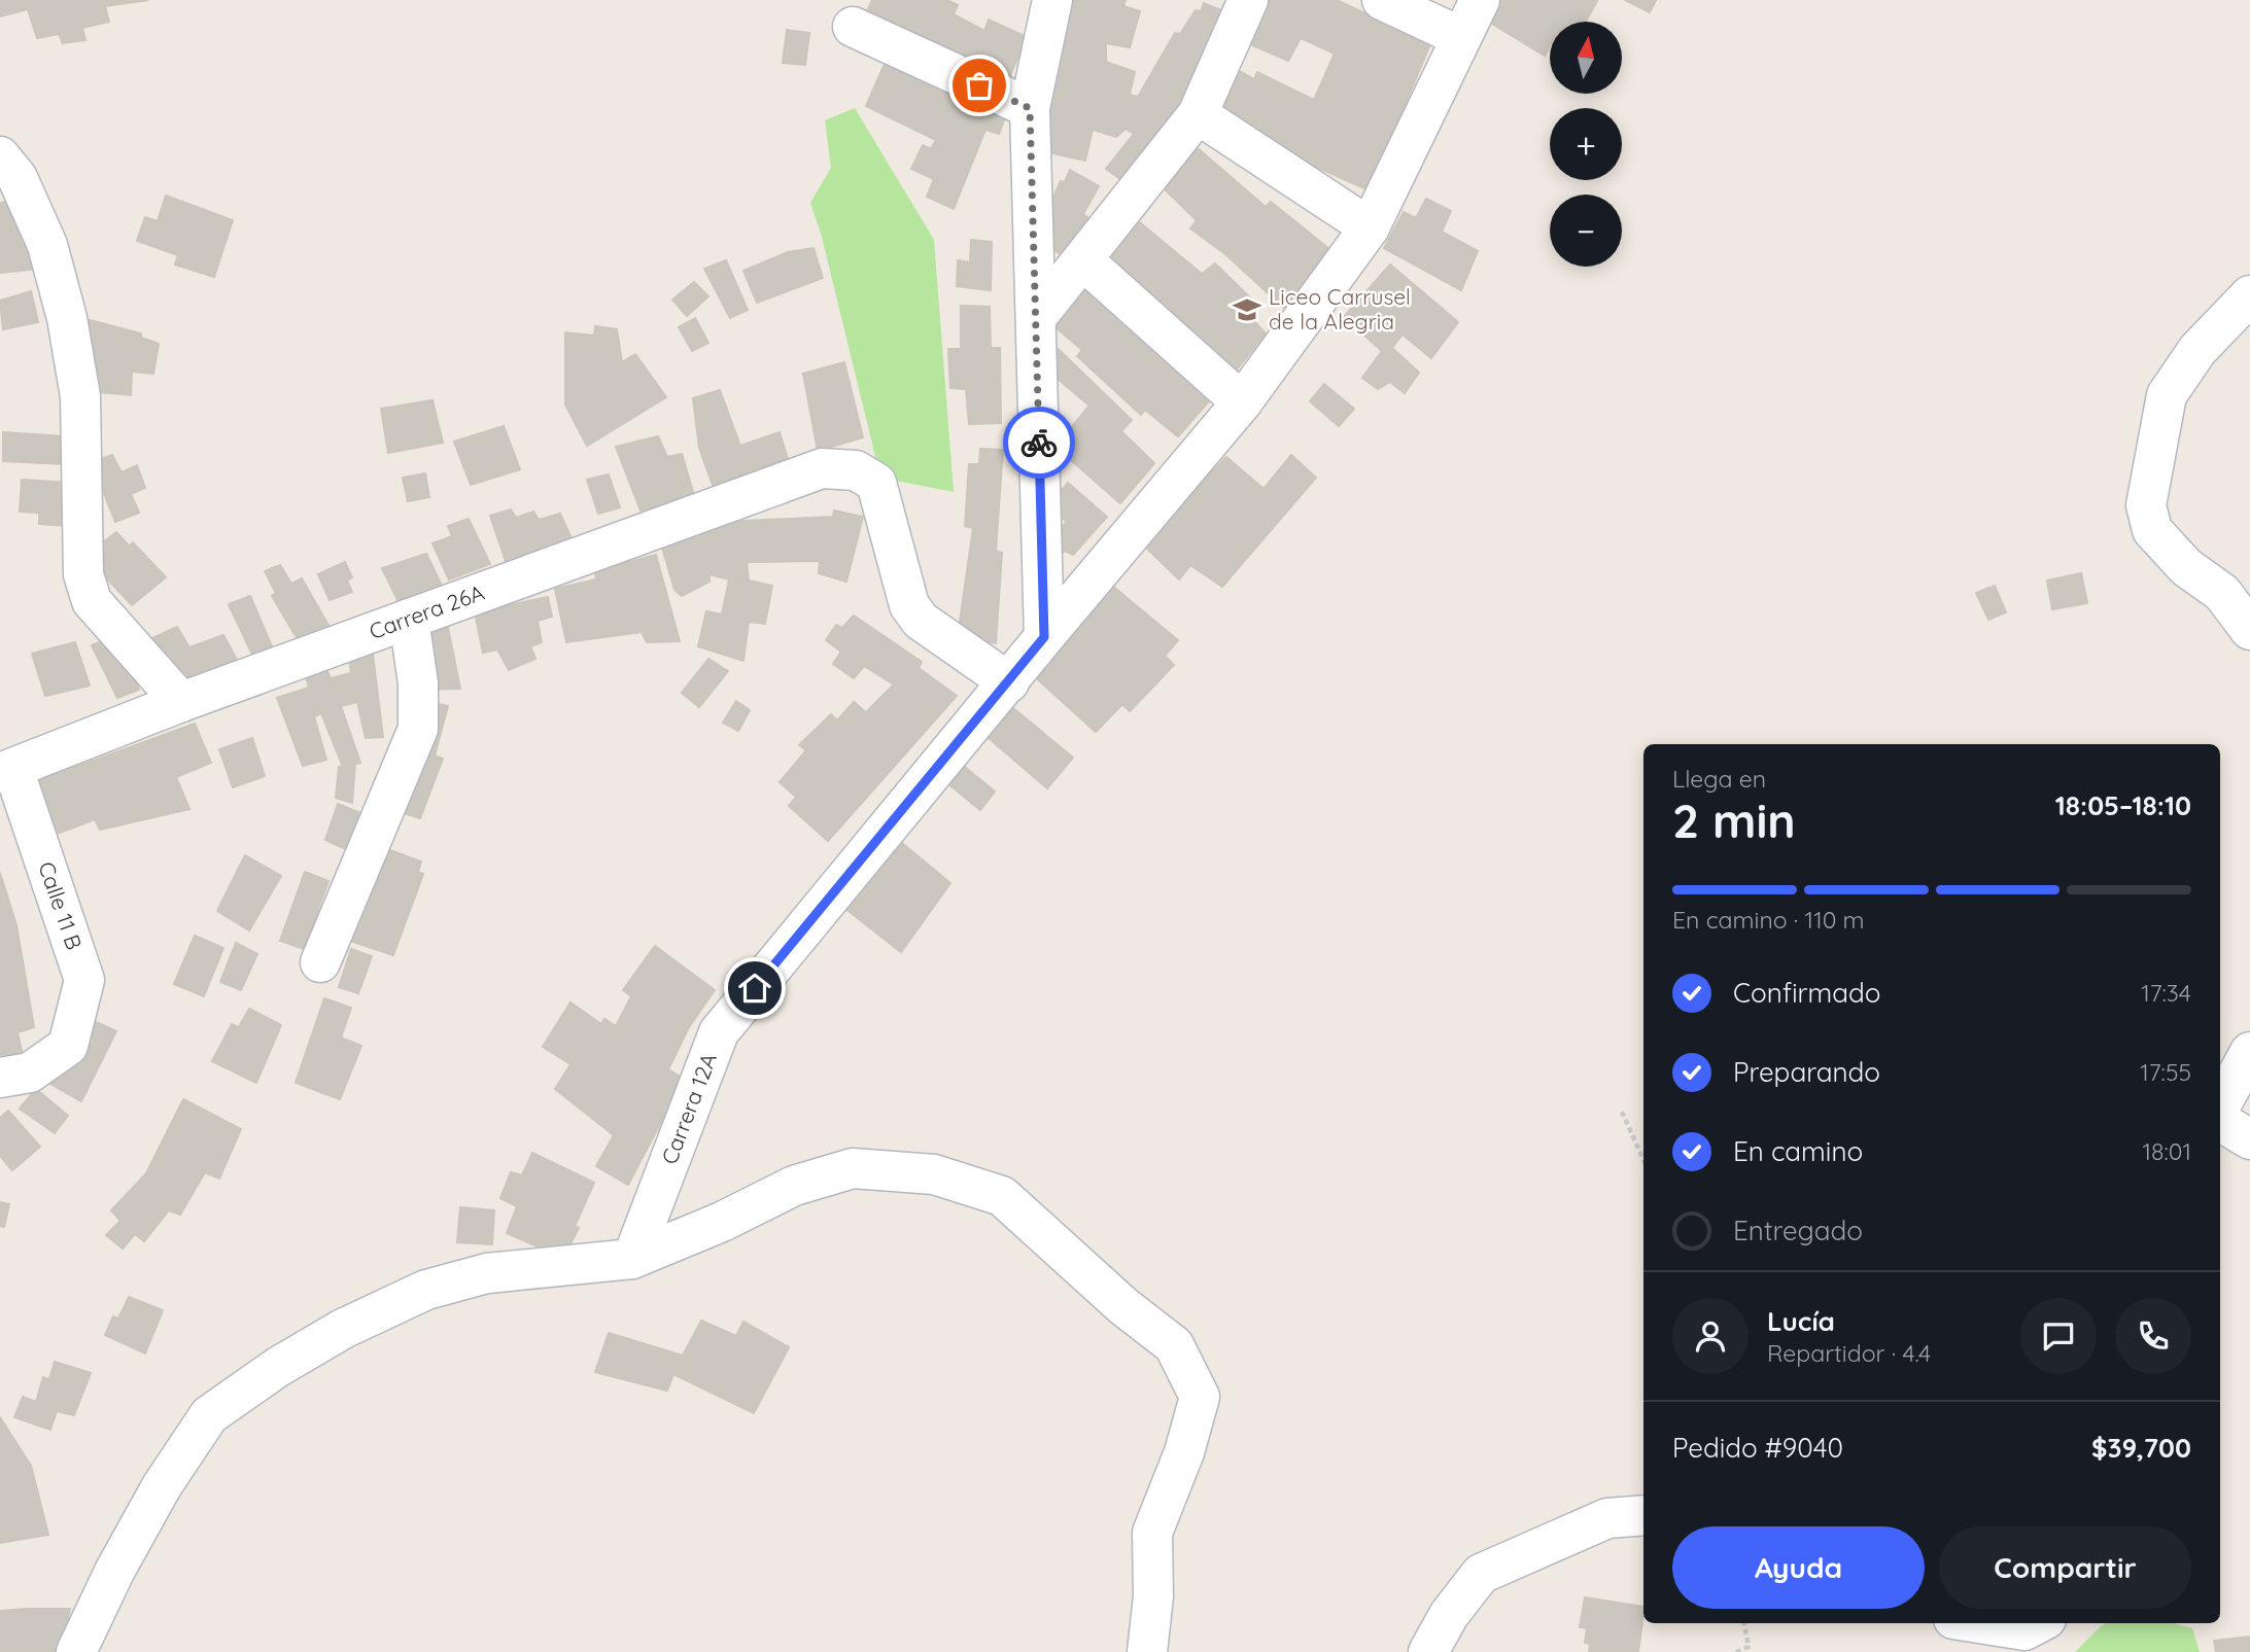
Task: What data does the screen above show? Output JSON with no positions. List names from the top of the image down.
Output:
{
  "streets": {
    "street": ["Carrera 26A", "Calle 11 B", "Carrera 12A"]
  },
  "crossings": [
    ["Carrera 26A", "Calle 11 B"],
    ["Carrera 26A", "Carrera 12A"]
  ],
  "places": {
    "school or university": ["Liceo Carrusel de la Alegria"]
  },
  "north": "top",
  "page": {
    "map_buttons": ["+", "−"],
    "heading": ["2 min", "Llega en", "18:05–18:10"],
    "panel": [
      "Lucía",
      "Repartidor · 4.4",
      "Pedido #9040",
      "$39,700"
    ],
    "bar": "En camino · 110 m",
    "list": [
      ["Confirmado", "17:34"],
      ["Preparando", "17:55"],
      ["En camino", "18:01"],
      "Entregado"
    ],
    "buttons": ["Ayuda", "Compartir"]
  }
}
